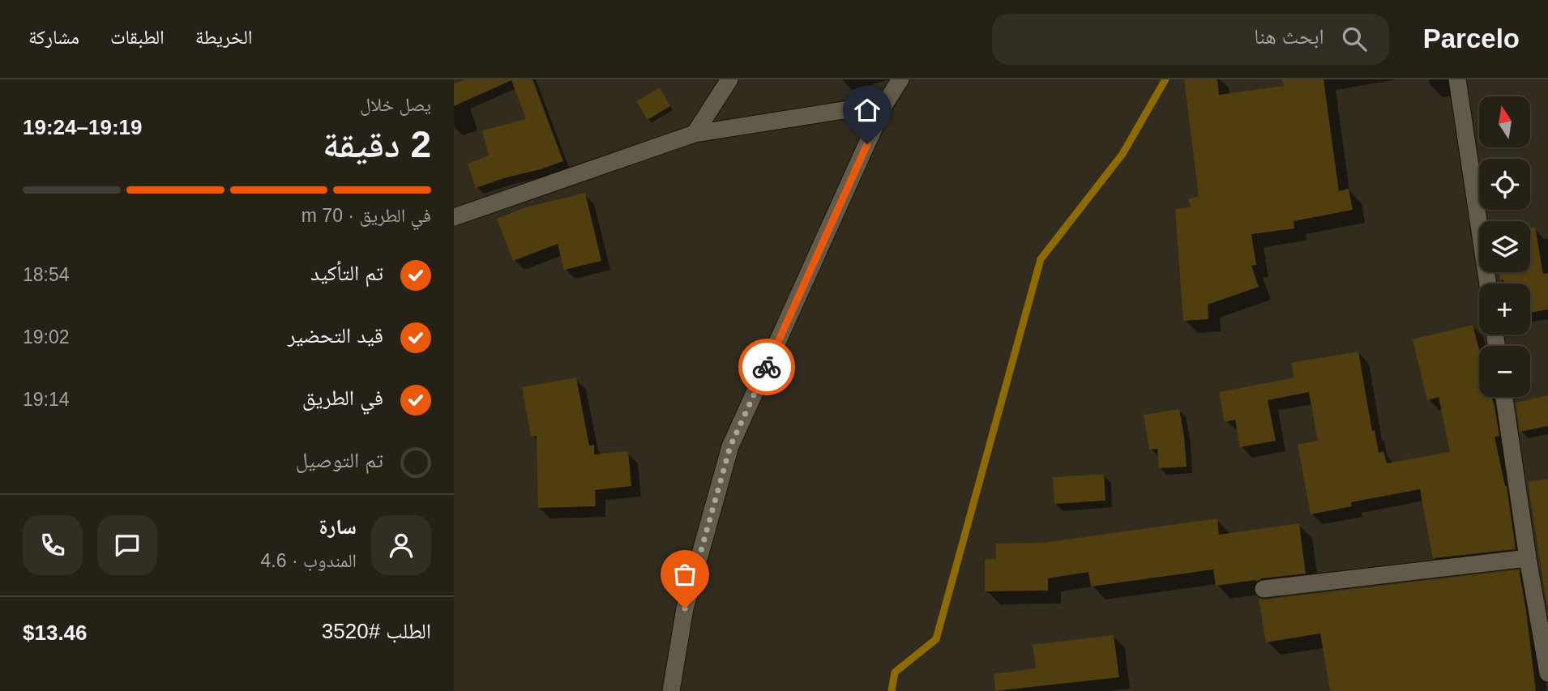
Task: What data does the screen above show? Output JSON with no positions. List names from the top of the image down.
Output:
{
  "north": "top",
  "page": {
    "header": "Parcelo",
    "search": "ابحث هنا",
    "nav": ["الخريطة", "الطبقات", "مشاركة"],
    "heading": ["2 دقيقة", "يصل خلال", "19:19–19:24"],
    "panel": [
      "سارة",
      "المندوب · 4.6",
      "الطلب #3520",
      "$13.46"
    ],
    "map_buttons": ["+", "−"],
    "bar": "في الطريق · 70 m",
    "list": [
      ["تم التأكيد", "18:54"],
      ["قيد التحضير", "19:02"],
      ["في الطريق", "19:14"],
      "تم التوصيل"
    ]
  }
}
